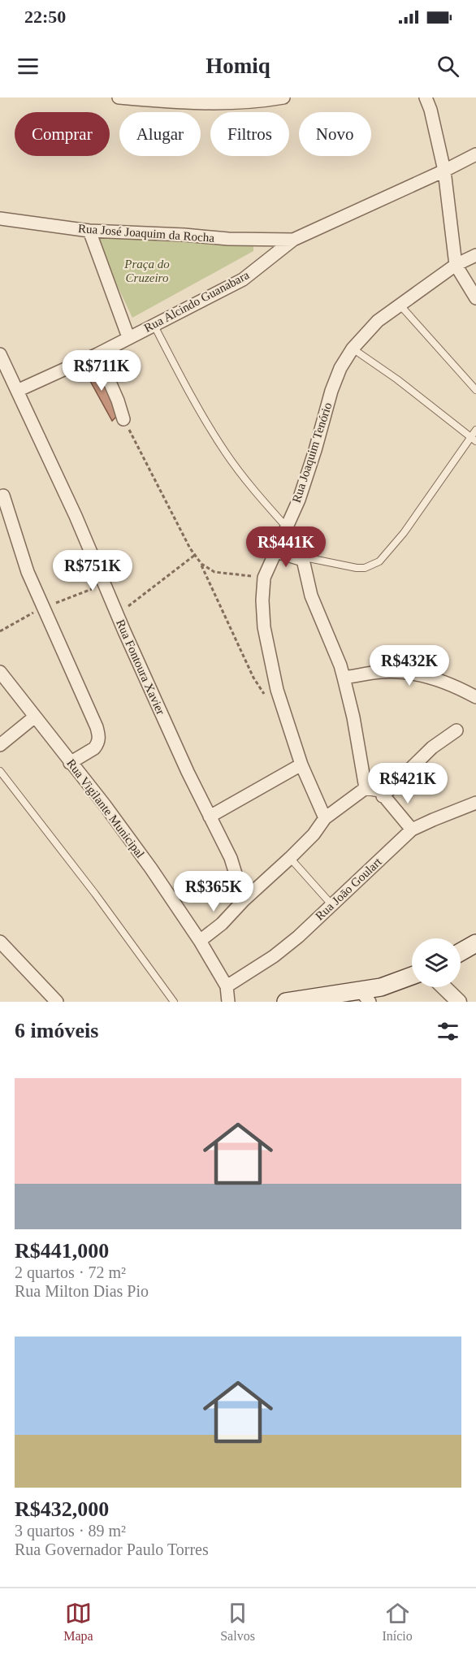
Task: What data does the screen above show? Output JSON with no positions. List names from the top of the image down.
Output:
{
  "streets": {
    "street": [
      "Rua José Joaquim da Rocha",
      "Rua Alcindo Guanabara",
      "Rua Joaquim Tenório",
      "Rua Fontoura Xavier",
      "Rua Vigilante Municipal",
      "Rua Joāo Goulart"
    ]
  },
  "crossings": [
    ["Rua José Joaquim da Rocha", "Rua Alcindo Guanabara"],
    ["Rua Alcindo Guanabara", "Rua Fontoura Xavier"],
    ["Rua Vigilante Municipal", "Rua Joāo Goulart"]
  ],
  "parks": ["Praça do Cruzeiro"],
  "page": {
    "status": "22:50",
    "header": "Homiq",
    "chip": [
      "Comprar",
      "Alugar",
      "Filtros",
      "Novo"
    ],
    "price": [
      "R$711K",
      "R$441K",
      "R$751K",
      "R$432K",
      "R$421K",
      "R$365K"
    ],
    "heading": "6 imóveis",
    "list": [
      {
        "name": "R$441,000",
        "note": "2 quartos · 72 m² · Rua Milton Dias Pio"
      },
      {
        "name": "R$432,000",
        "note": "3 quartos · 89 m² · Rua Governador Paulo Torres"
      }
    ],
    "tabs": ["Mapa", "Salvos", "Início"]
  }
}
